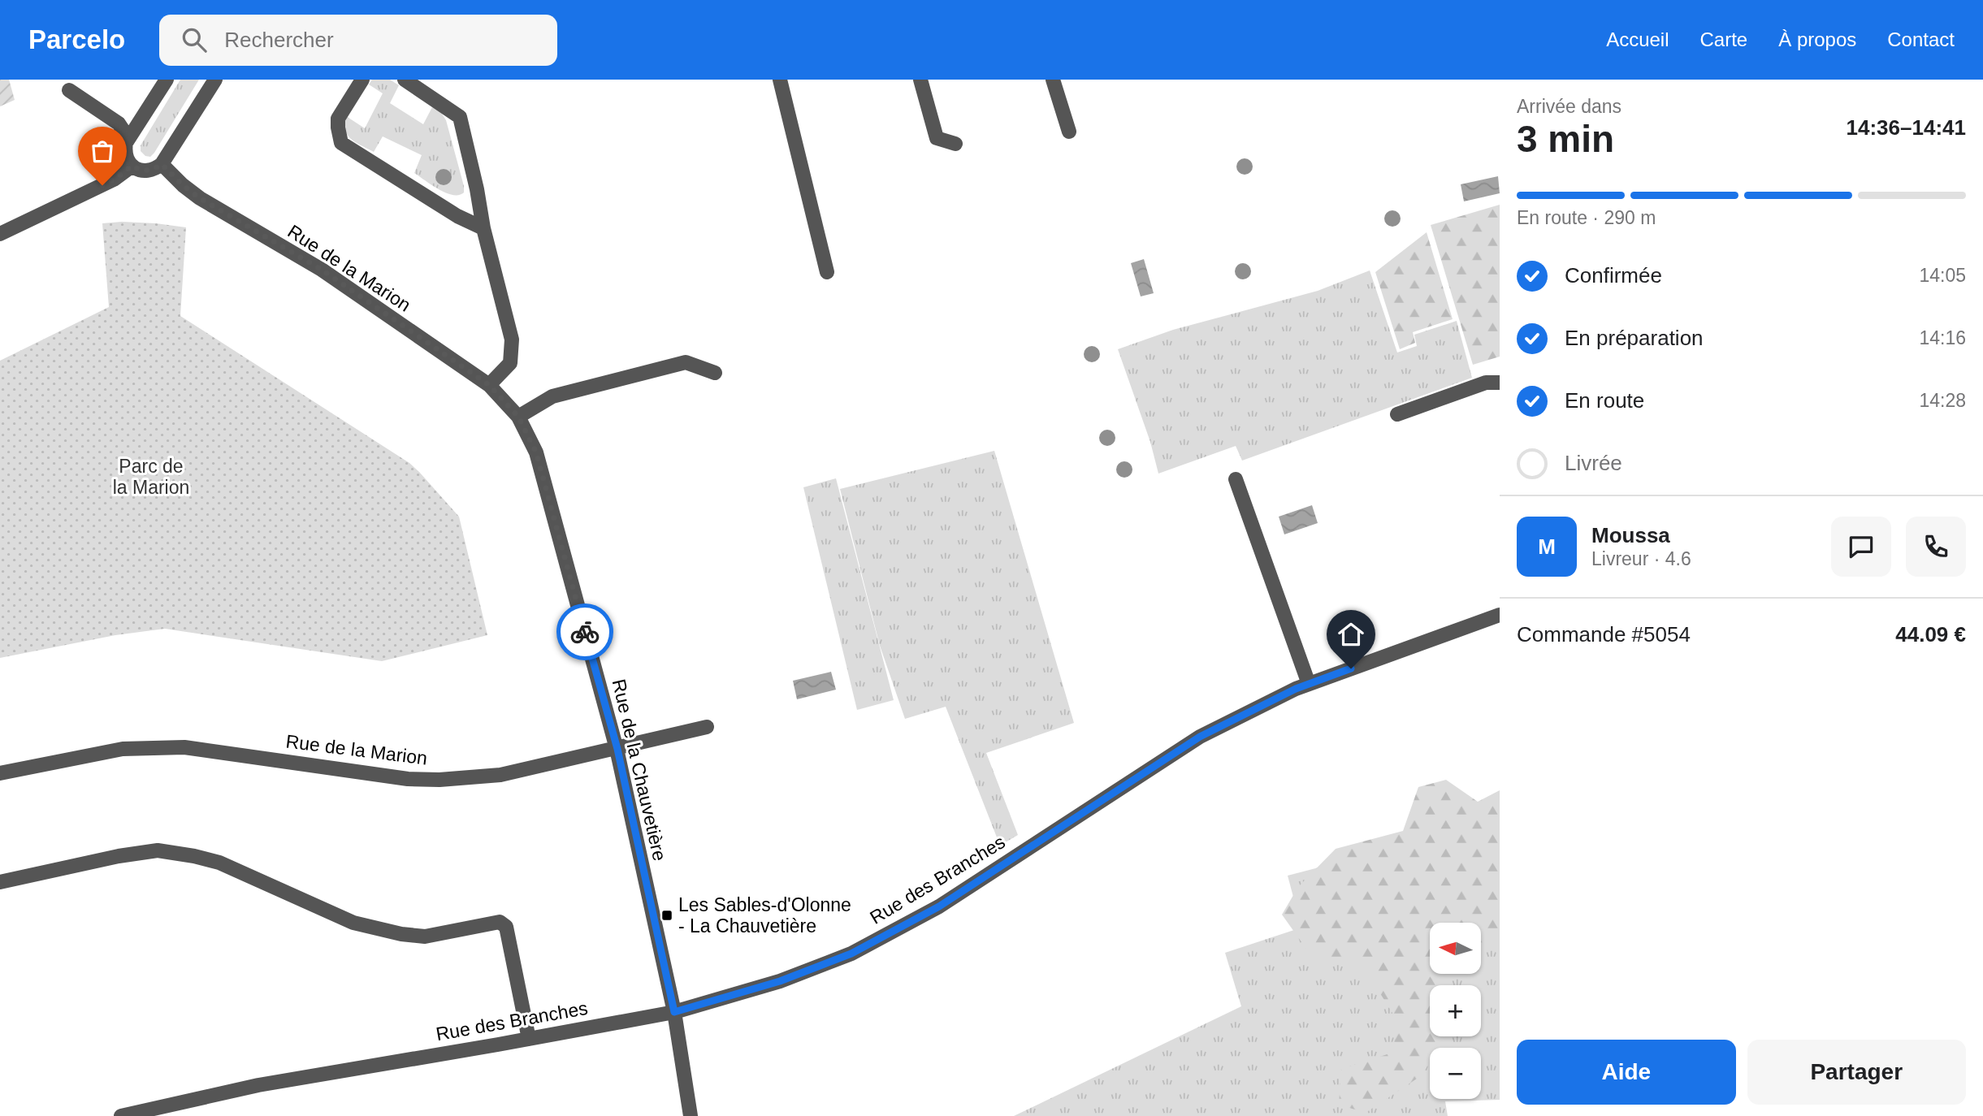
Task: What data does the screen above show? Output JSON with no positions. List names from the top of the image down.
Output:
{
  "streets": {
    "street": ["Rue de la Marion", "Rue de la Chauvetière", "Rue des Branches"]
  },
  "crossings": [
    ["Rue de la Marion", "Rue de la Chauvetière"],
    ["Rue de la Chauvetière", "Rue des Branches"]
  ],
  "parks": ["Parc de la Marion"],
  "places": {
    "transit": ["Les Sables-d'Olonne - La Chauvetière"]
  },
  "north": "left",
  "page": {
    "header": "Parcelo",
    "search": "Rechercher",
    "nav": [
      "Accueil",
      "Carte",
      "À propos",
      "Contact"
    ],
    "heading": ["3 min", "Arrivée dans", "14:36–14:41"],
    "panel": [
      "Moussa",
      "Livreur · 4.6",
      "Commande #5054",
      "44.09 €"
    ],
    "bar": "En route · 290 m",
    "list": [
      ["Confirmée", "14:05"],
      ["En préparation", "14:16"],
      ["En route", "14:28"],
      "Livrée"
    ],
    "round": "M",
    "map_buttons": ["+", "−"],
    "buttons": ["Aide", "Partager"]
  }
}
